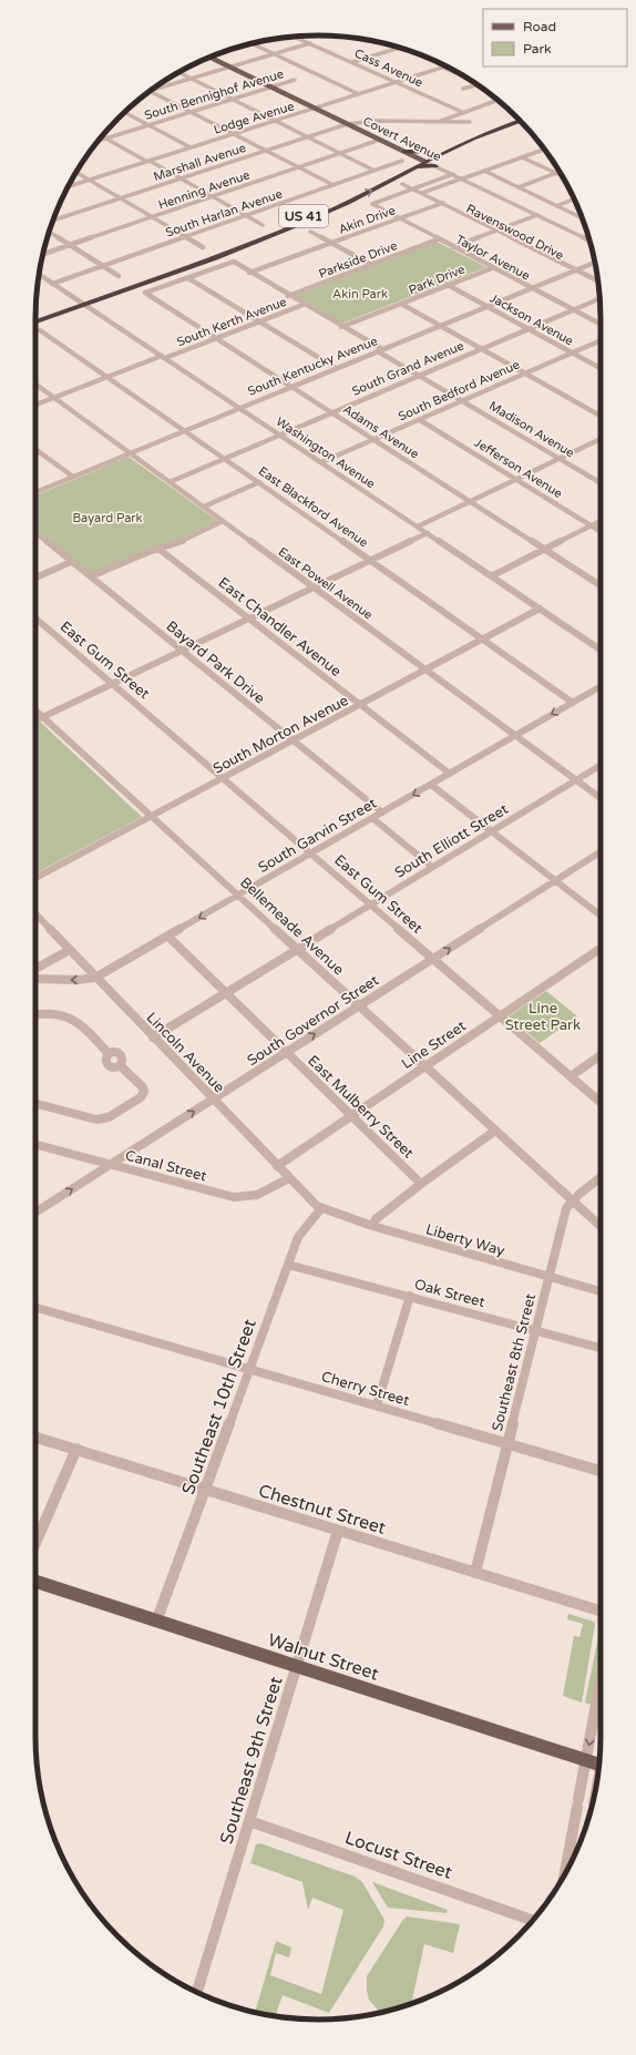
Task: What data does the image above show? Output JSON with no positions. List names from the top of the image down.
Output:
{
  "streets": {
    "highway": ["US 41"],
    "main road": ["Covert Avenue", "Walnut Street"],
    "street": [
      "Cass Avenue",
      "South Bennighof Avenue",
      "Lodge Avenue",
      "Marshall Avenue",
      "Henning Avenue",
      "South Harlan Avenue",
      "Akin Drive",
      "Ravenswood Drive",
      "Taylor Avenue",
      "Parkside Drive",
      "Park Drive",
      "Jackson Avenue",
      "South Kerth Avenue",
      "South Kentucky Avenue",
      "South Grand Avenue",
      "South Bedford Avenue",
      "Madison Avenue",
      "Adams Avenue",
      "Washington Avenue",
      "Jefferson Avenue",
      "East Blackford Avenue",
      "East Powell Avenue",
      "East Chandler Avenue",
      "East Gum Street",
      "Bayard Park Drive",
      "South Morton Avenue",
      "South Garvin Street",
      "South Elliott Street",
      "Bellemeade Avenue",
      "South Governor Street",
      "Line Street",
      "Lincoln Avenue",
      "East Mulberry Street",
      "Canal Street",
      "Liberty Way",
      "Oak Street",
      "Southeast 8th Street",
      "Cherry Street",
      "Southeast 10th Street",
      "Chestnut Street",
      "Southeast 9th Street",
      "Locust Street"
    ]
  },
  "crossings": [
    ["Cass Avenue", "Lodge Avenue"],
    ["South Bennighof Avenue", "Covert Avenue"],
    ["Lodge Avenue", "Covert Avenue"],
    ["Covert Avenue", "Marshall Avenue"],
    ["Covert Avenue", "Henning Avenue"],
    ["Covert Avenue", "US 41"],
    ["South Harlan Avenue", "Washington Avenue"],
    ["US 41", "Washington Avenue"],
    ["Akin Drive", "Ravenswood Drive"],
    ["Akin Drive", "Taylor Avenue"],
    ["Akin Drive", "Madison Avenue"],
    ["Ravenswood Drive", "Taylor Avenue"],
    ["Ravenswood Drive", "South Kentucky Avenue"],
    ["Taylor Avenue", "Parkside Drive"],
    ["Taylor Avenue", "Park Drive"],
    ["Taylor Avenue", "South Kentucky Avenue"],
    ["Taylor Avenue", "South Grand Avenue"],
    ["Parkside Drive", "Madison Avenue"],
    ["Park Drive", "Jackson Avenue"],
    ["Park Drive", "Madison Avenue"],
    ["Jackson Avenue", "South Kentucky Avenue"],
    ["Jackson Avenue", "South Grand Avenue"],
    ["Jackson Avenue", "South Bedford Avenue"],
    ["South Kerth Avenue", "Madison Avenue"],
    ["South Kerth Avenue", "Adams Avenue"],
    ["South Kerth Avenue", "Washington Avenue"],
    ["South Kerth Avenue", "East Blackford Avenue"],
    ["South Kerth Avenue", "East Powell Avenue"],
    ["South Kentucky Avenue", "Madison Avenue"],
    ["South Kentucky Avenue", "Adams Avenue"],
    ["South Kentucky Avenue", "Washington Avenue"],
    ["South Kentucky Avenue", "East Blackford Avenue"],
    ["South Kentucky Avenue", "East Powell Avenue"],
    ["South Grand Avenue", "Madison Avenue"],
    ["South Grand Avenue", "Adams Avenue"],
    ["South Grand Avenue", "Washington Avenue"],
    ["South Grand Avenue", "East Blackford Avenue"],
    ["South Grand Avenue", "East Powell Avenue"],
    ["South Bedford Avenue", "Madison Avenue"],
    ["South Bedford Avenue", "Adams Avenue"],
    ["South Bedford Avenue", "Washington Avenue"],
    ["South Bedford Avenue", "Jefferson Avenue"],
    ["Madison Avenue", "Adams Avenue"],
    ["Washington Avenue", "South Morton Avenue"],
    ["East Blackford Avenue", "South Morton Avenue"],
    ["East Blackford Avenue", "South Garvin Street"],
    ["East Powell Avenue", "South Morton Avenue"],
    ["East Powell Avenue", "South Garvin Street"],
    ["East Powell Avenue", "South Elliott Street"],
    ["East Chandler Avenue", "South Morton Avenue"],
    ["East Chandler Avenue", "South Garvin Street"],
    ["East Gum Street", "South Morton Avenue"],
    ["East Gum Street", "South Garvin Street"],
    ["East Gum Street", "South Elliott Street"],
    ["East Gum Street", "South Governor Street"],
    ["East Gum Street", "Line Street"],
    ["Bayard Park Drive", "South Morton Avenue"],
    ["Bayard Park Drive", "South Garvin Street"],
    ["South Morton Avenue", "Bellemeade Avenue"],
    ["South Garvin Street", "Bellemeade Avenue"],
    ["South Garvin Street", "Lincoln Avenue"],
    ["South Garvin Street", "East Mulberry Street"],
    ["South Elliott Street", "Bellemeade Avenue"],
    ["South Elliott Street", "Lincoln Avenue"],
    ["South Elliott Street", "East Mulberry Street"],
    ["Bellemeade Avenue", "South Governor Street"],
    ["Bellemeade Avenue", "Line Street"],
    ["Bellemeade Avenue", "Southeast 8th Street"],
    ["South Governor Street", "Lincoln Avenue"],
    ["South Governor Street", "East Mulberry Street"],
    ["South Governor Street", "Canal Street"],
    ["Line Street", "Lincoln Avenue"],
    ["Line Street", "East Mulberry Street"],
    ["Lincoln Avenue", "Canal Street"],
    ["Lincoln Avenue", "Liberty Way"],
    ["Lincoln Avenue", "Southeast 10th Street"],
    ["Liberty Way", "Southeast 8th Street"],
    ["Liberty Way", "Southeast 10th Street"],
    ["Oak Street", "Southeast 8th Street"],
    ["Oak Street", "Southeast 10th Street"],
    ["Southeast 8th Street", "Cherry Street"],
    ["Southeast 8th Street", "Chestnut Street"],
    ["Cherry Street", "Southeast 10th Street"],
    ["Southeast 10th Street", "Chestnut Street"],
    ["Southeast 10th Street", "Walnut Street"],
    ["Chestnut Street", "Southeast 9th Street"],
    ["Walnut Street", "Southeast 9th Street"],
    ["Southeast 9th Street", "Locust Street"]
  ],
  "one_way": ["South Garvin Street", "South Governor Street"],
  "parks": ["Akin Park", "Bayard Park", "Line Street Park"],
  "legend": ["Road", "Park"]
}
